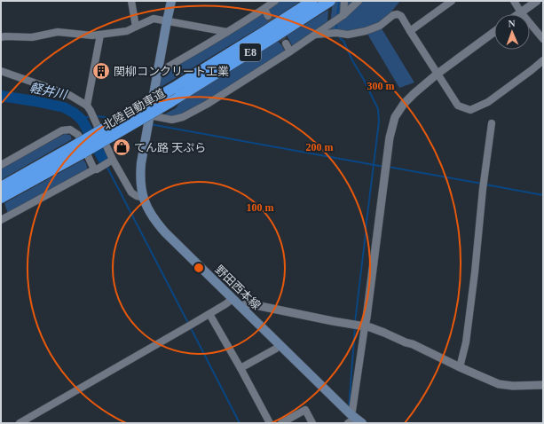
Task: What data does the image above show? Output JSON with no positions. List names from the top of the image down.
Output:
{
  "streets": {
    "highway": ["E8", "北陸自動車道"],
    "main road": ["野田西本線"]
  },
  "water": ["軽井川"],
  "places": {
    "building": ["関柳コンクリート工業"],
    "shop": ["てん路 天ぷら"]
  },
  "north": "top",
  "rings": ["300 m", "200 m", "100 m"]
}
